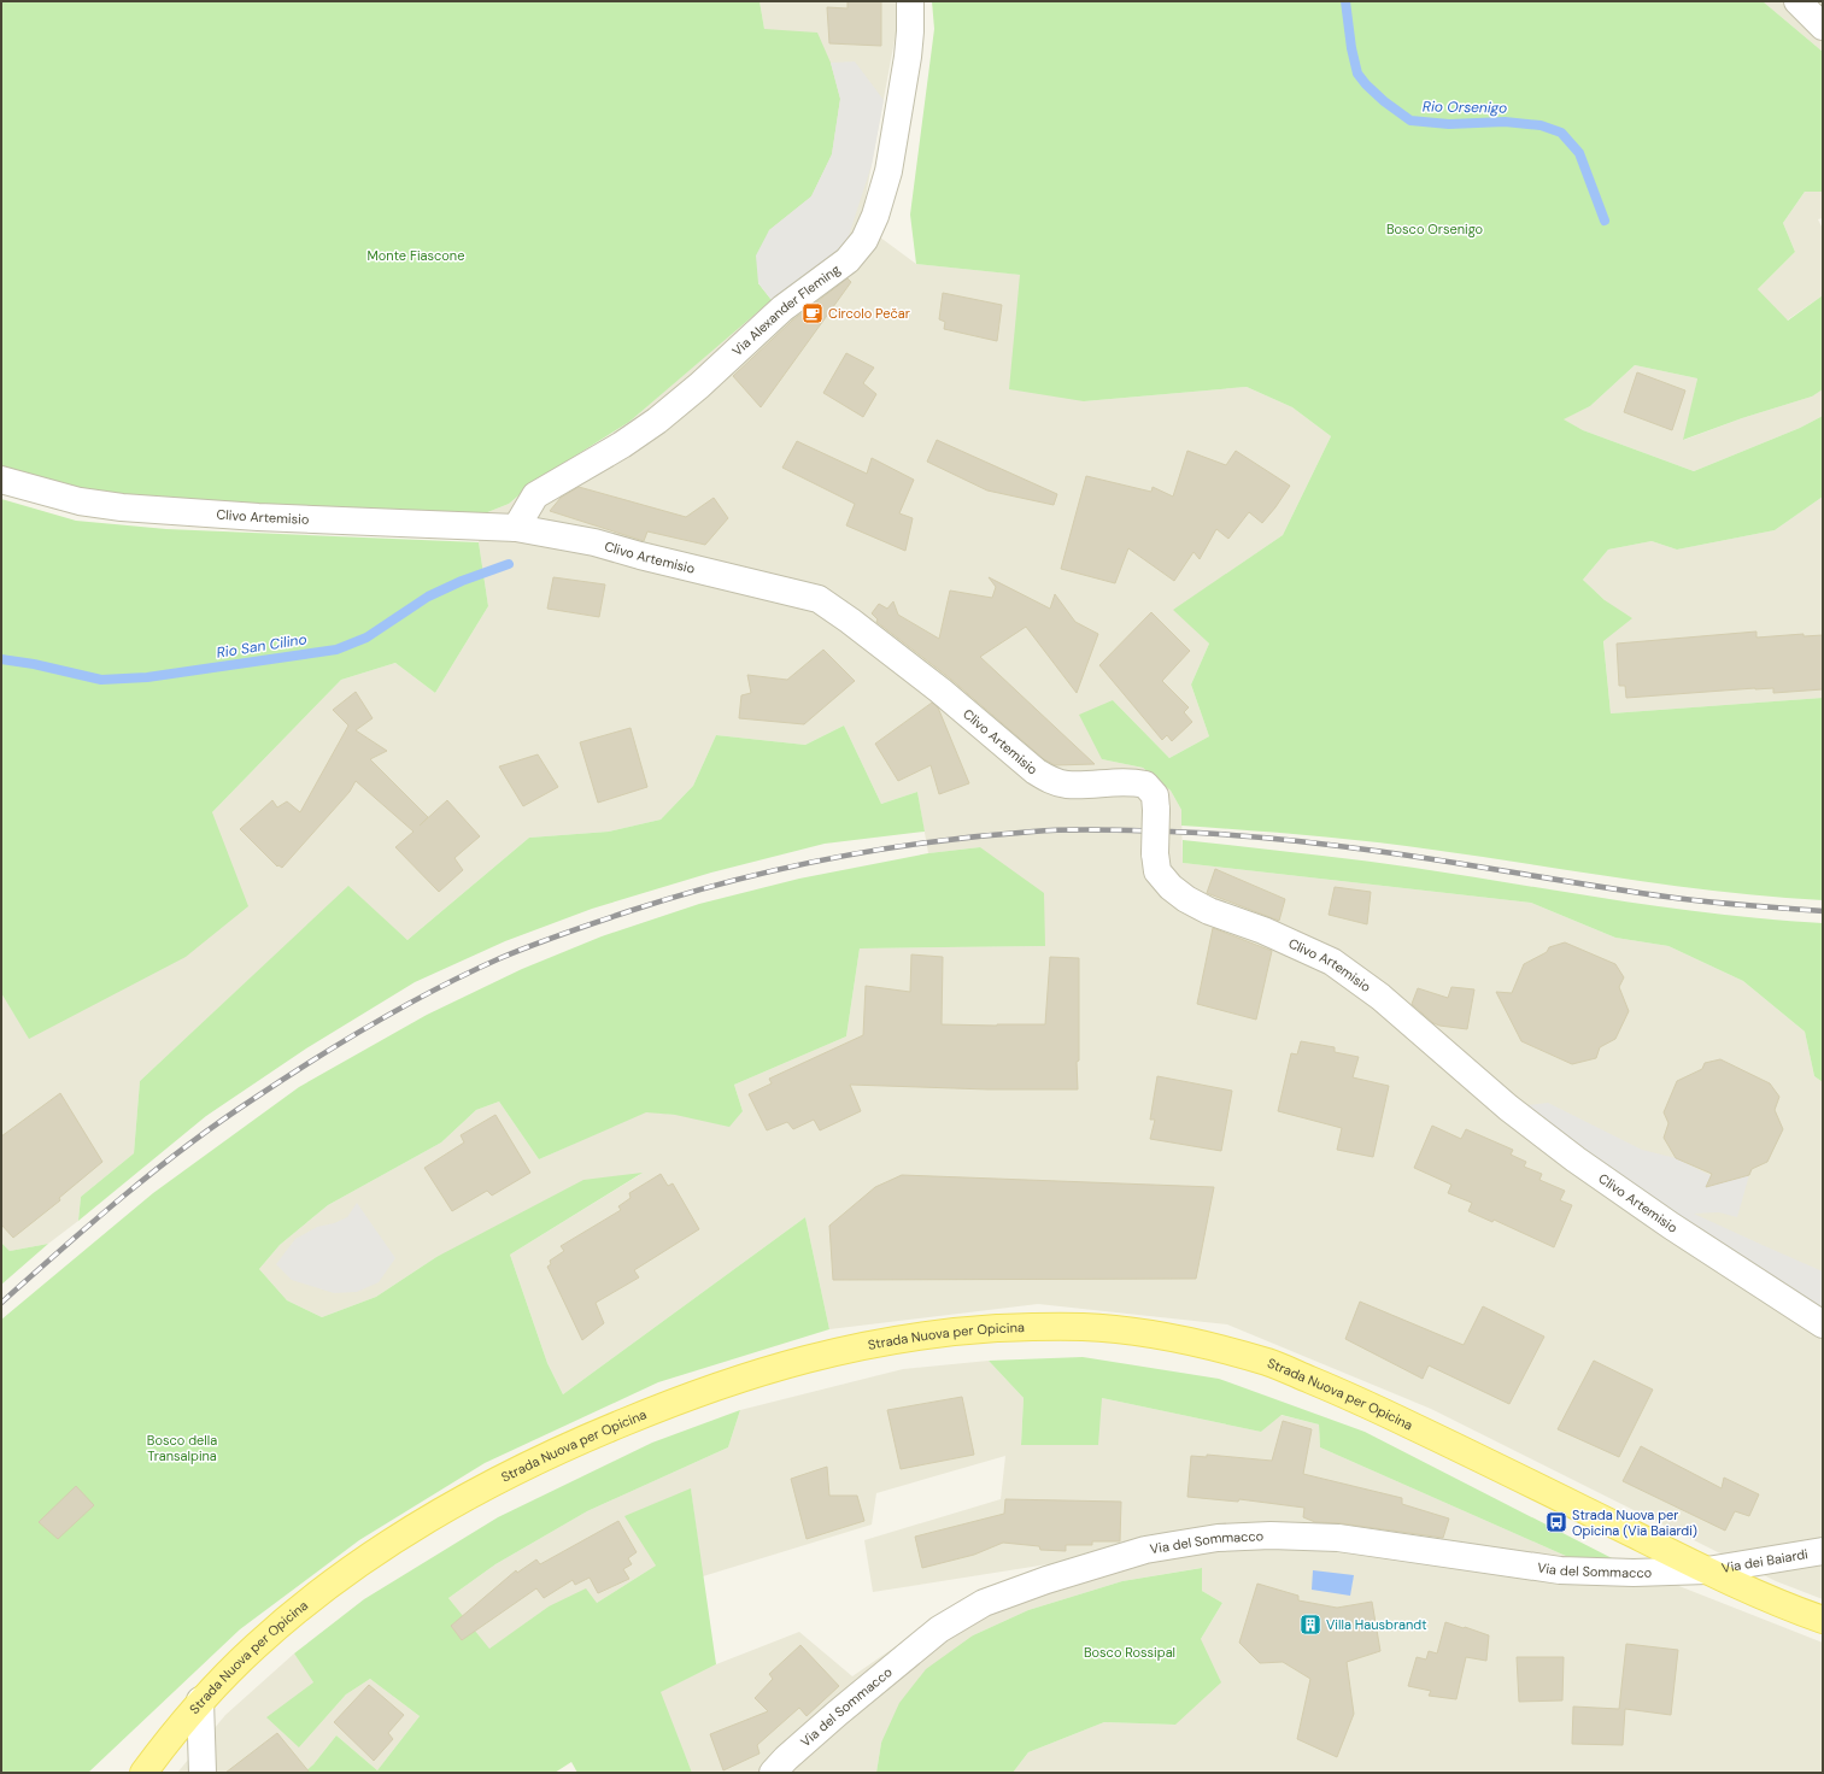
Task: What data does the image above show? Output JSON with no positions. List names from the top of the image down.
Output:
{
  "streets": {
    "main road": ["Strada Nuova per Opicina"],
    "street": [
      "Via Alexander Fleming",
      "Clivo Artemisio",
      "Via del Sommacco",
      "Via dei Baiardi"
    ]
  },
  "crossings": [
    ["Via Alexander Fleming", "Clivo Artemisio"],
    ["Strada Nuova per Opicina", "Via del Sommacco"],
    ["Strada Nuova per Opicina", "Via dei Baiardi"],
    ["Via del Sommacco", "Via dei Baiardi"]
  ],
  "water": ["Rio Orsenigo", "Rio San Cilino"],
  "parks": [
    "Bosco Orsenigo",
    "Monte Fiascone",
    "Bosco della Transalpina",
    "Bosco Rossipal"
  ],
  "places": {
    "cafe": ["Circolo Pečar"],
    "bus stop": ["Strada Nuova per Opicina (Via Baiardi)"],
    "building": ["Villa Hausbrandt"]
  }
}
